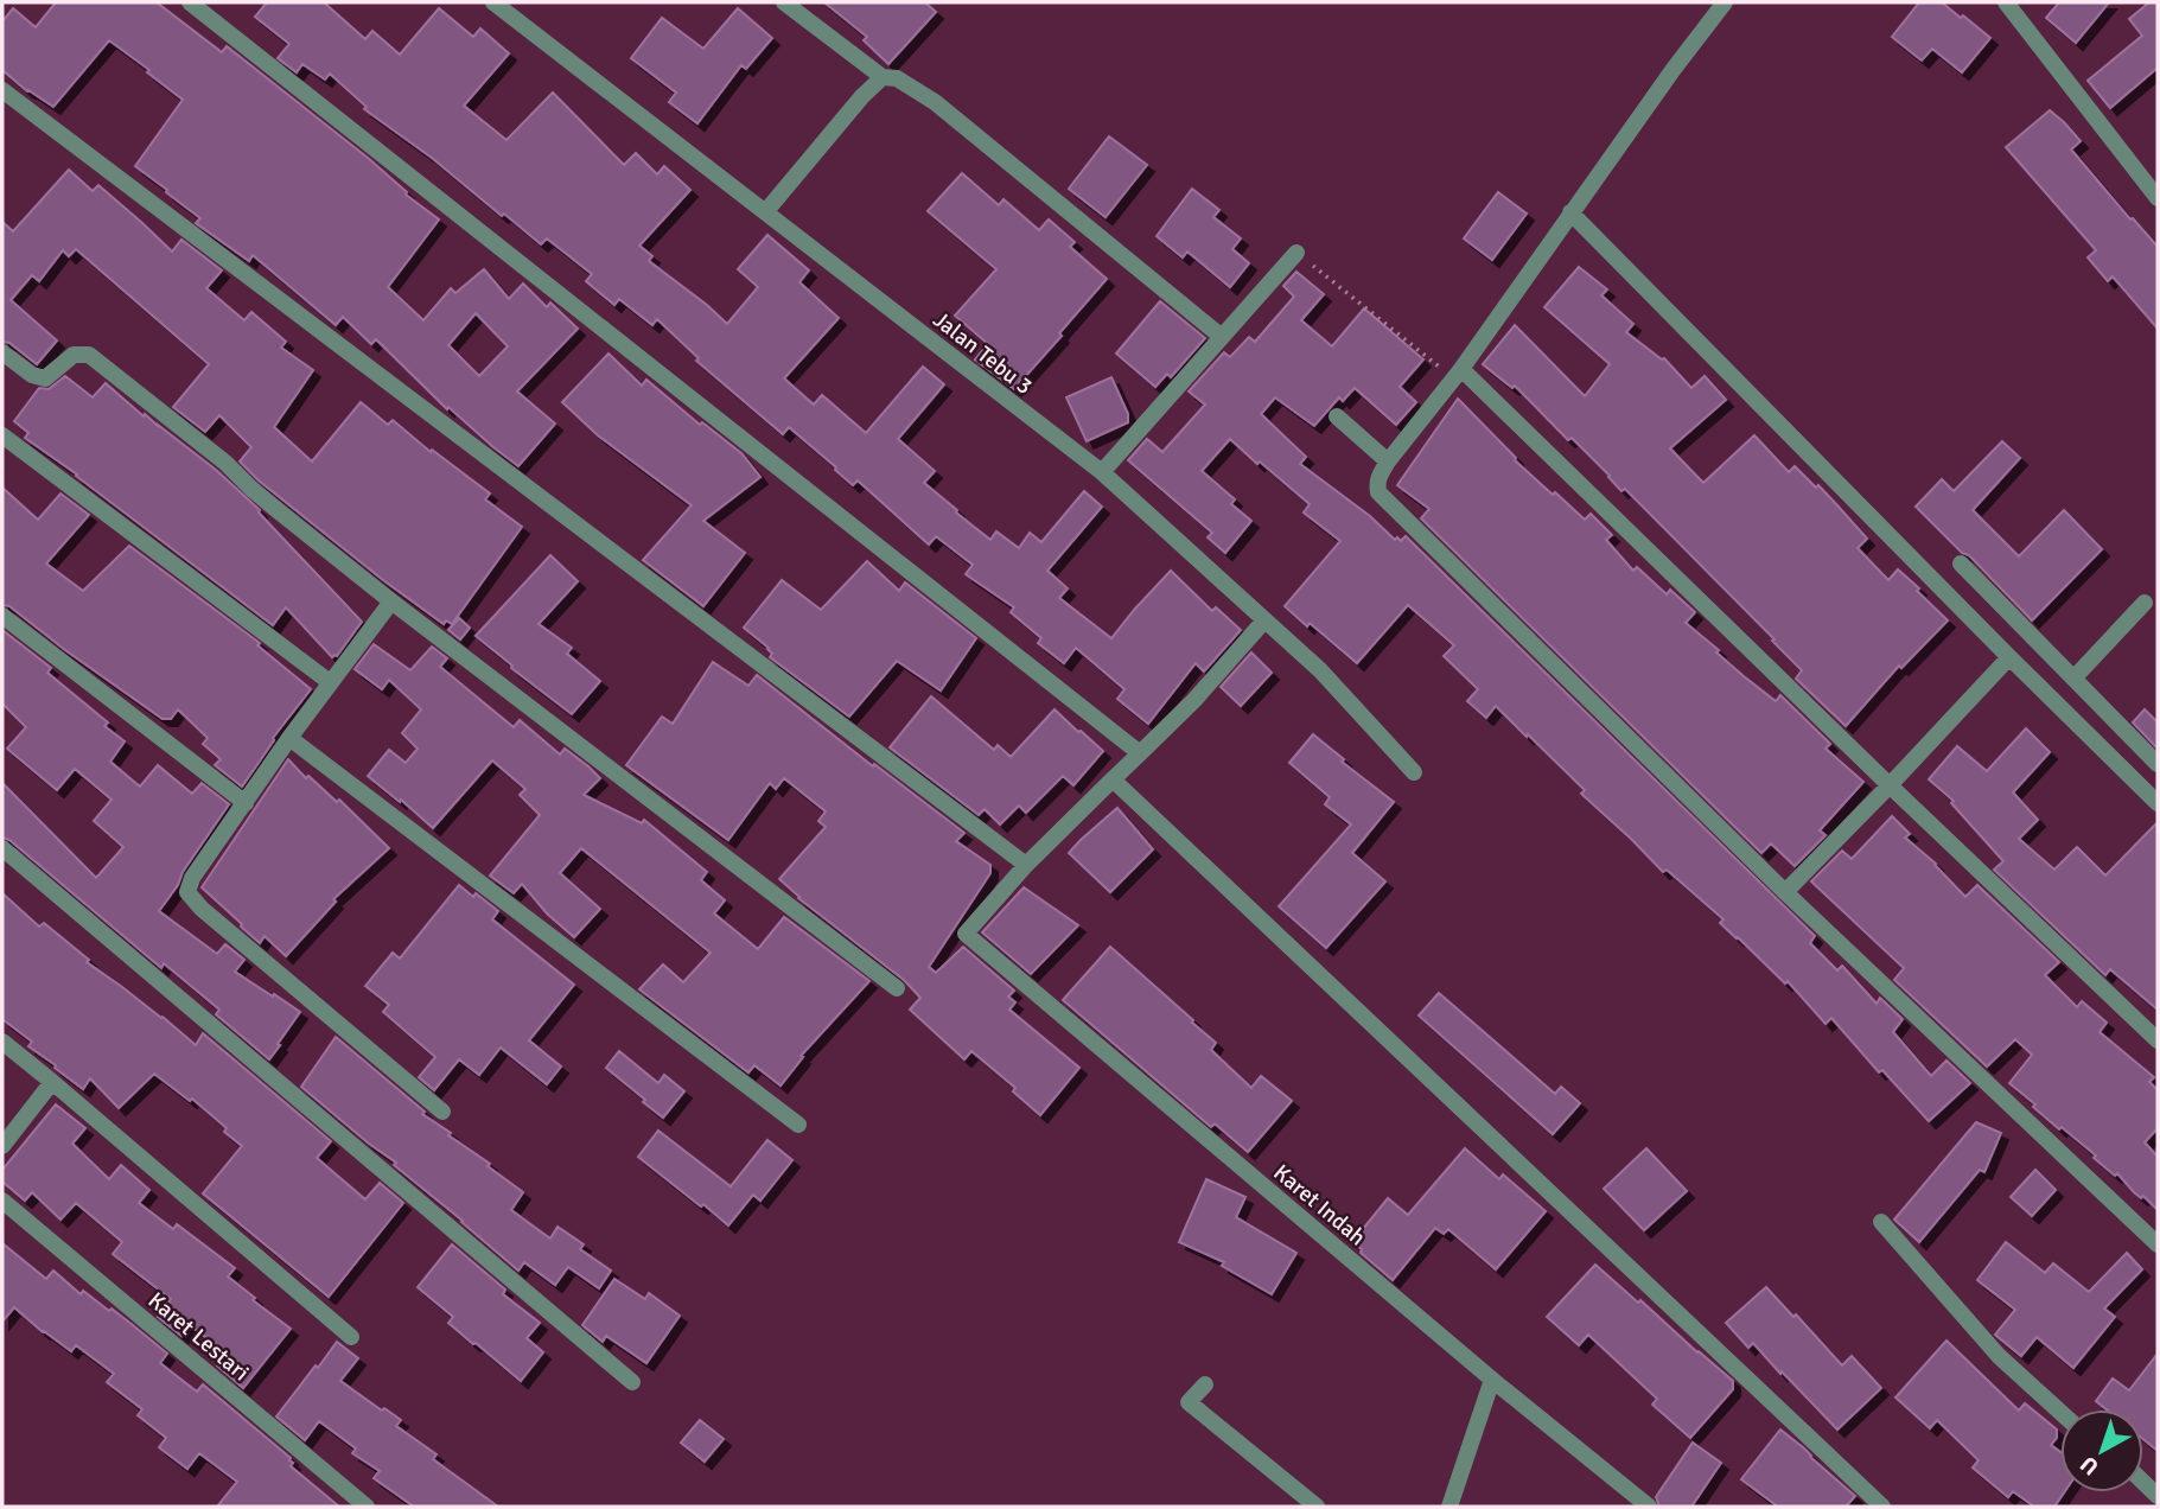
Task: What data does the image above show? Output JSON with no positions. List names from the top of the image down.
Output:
{
  "streets": {
    "street": ["Jalan Tebu 3", "Karet Indah", "Karet Lestari"]
  },
  "north": "bottom left"
}
